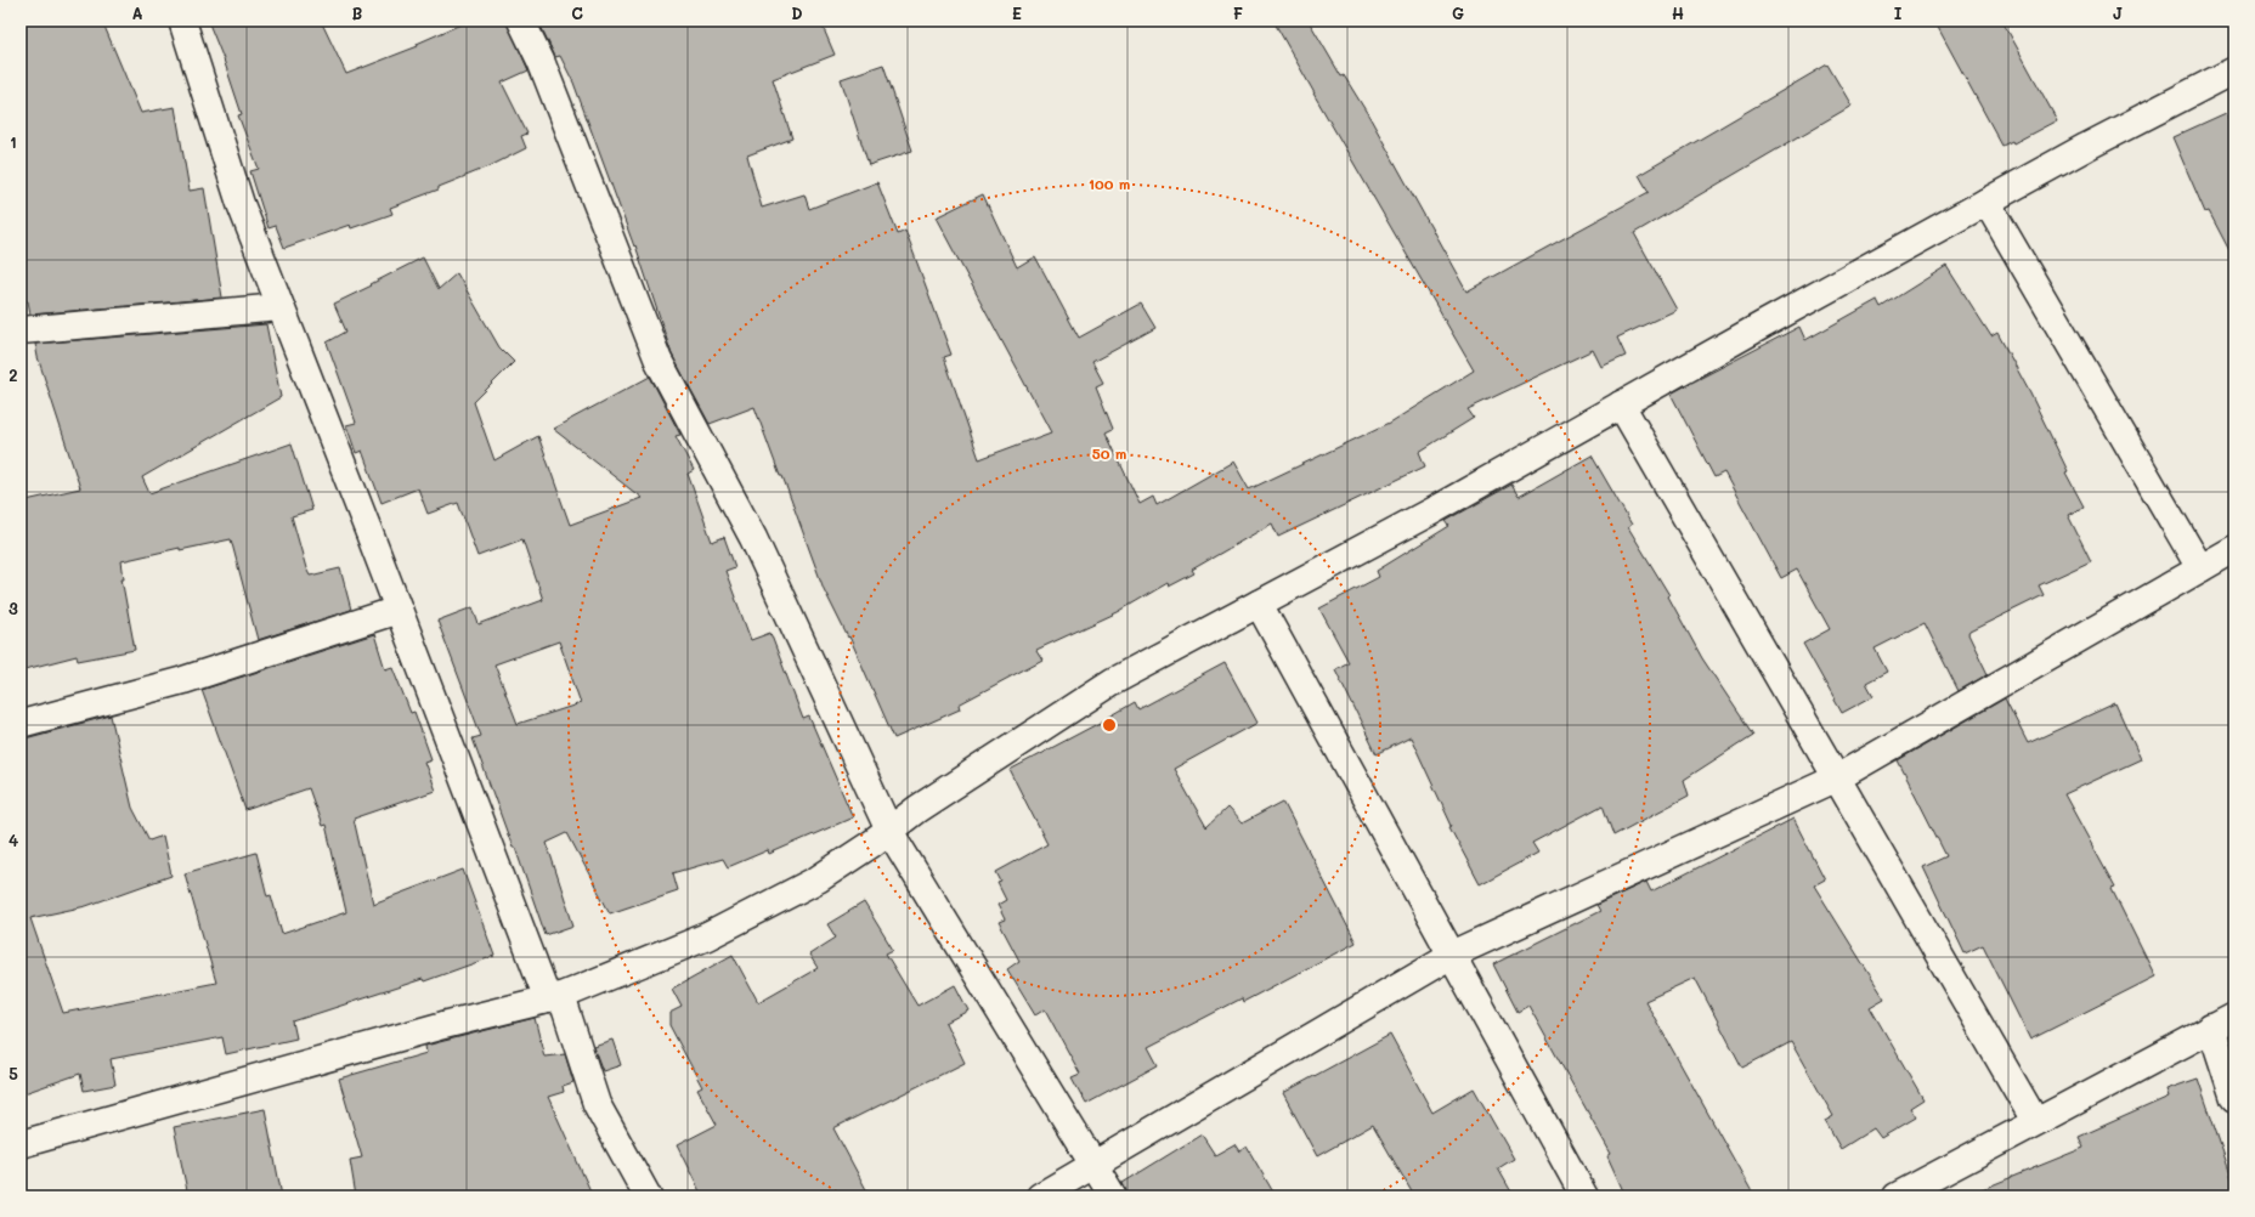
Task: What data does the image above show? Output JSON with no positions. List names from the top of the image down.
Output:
{
  "grid": {
    "columns": [
      "A",
      "B",
      "C",
      "D",
      "E",
      "F",
      "G",
      "H",
      "I",
      "J"
    ],
    "rows": [
      "1",
      "2",
      "3",
      "4",
      "5"
    ]
  },
  "rings": ["100 m", "50 m"]
}
